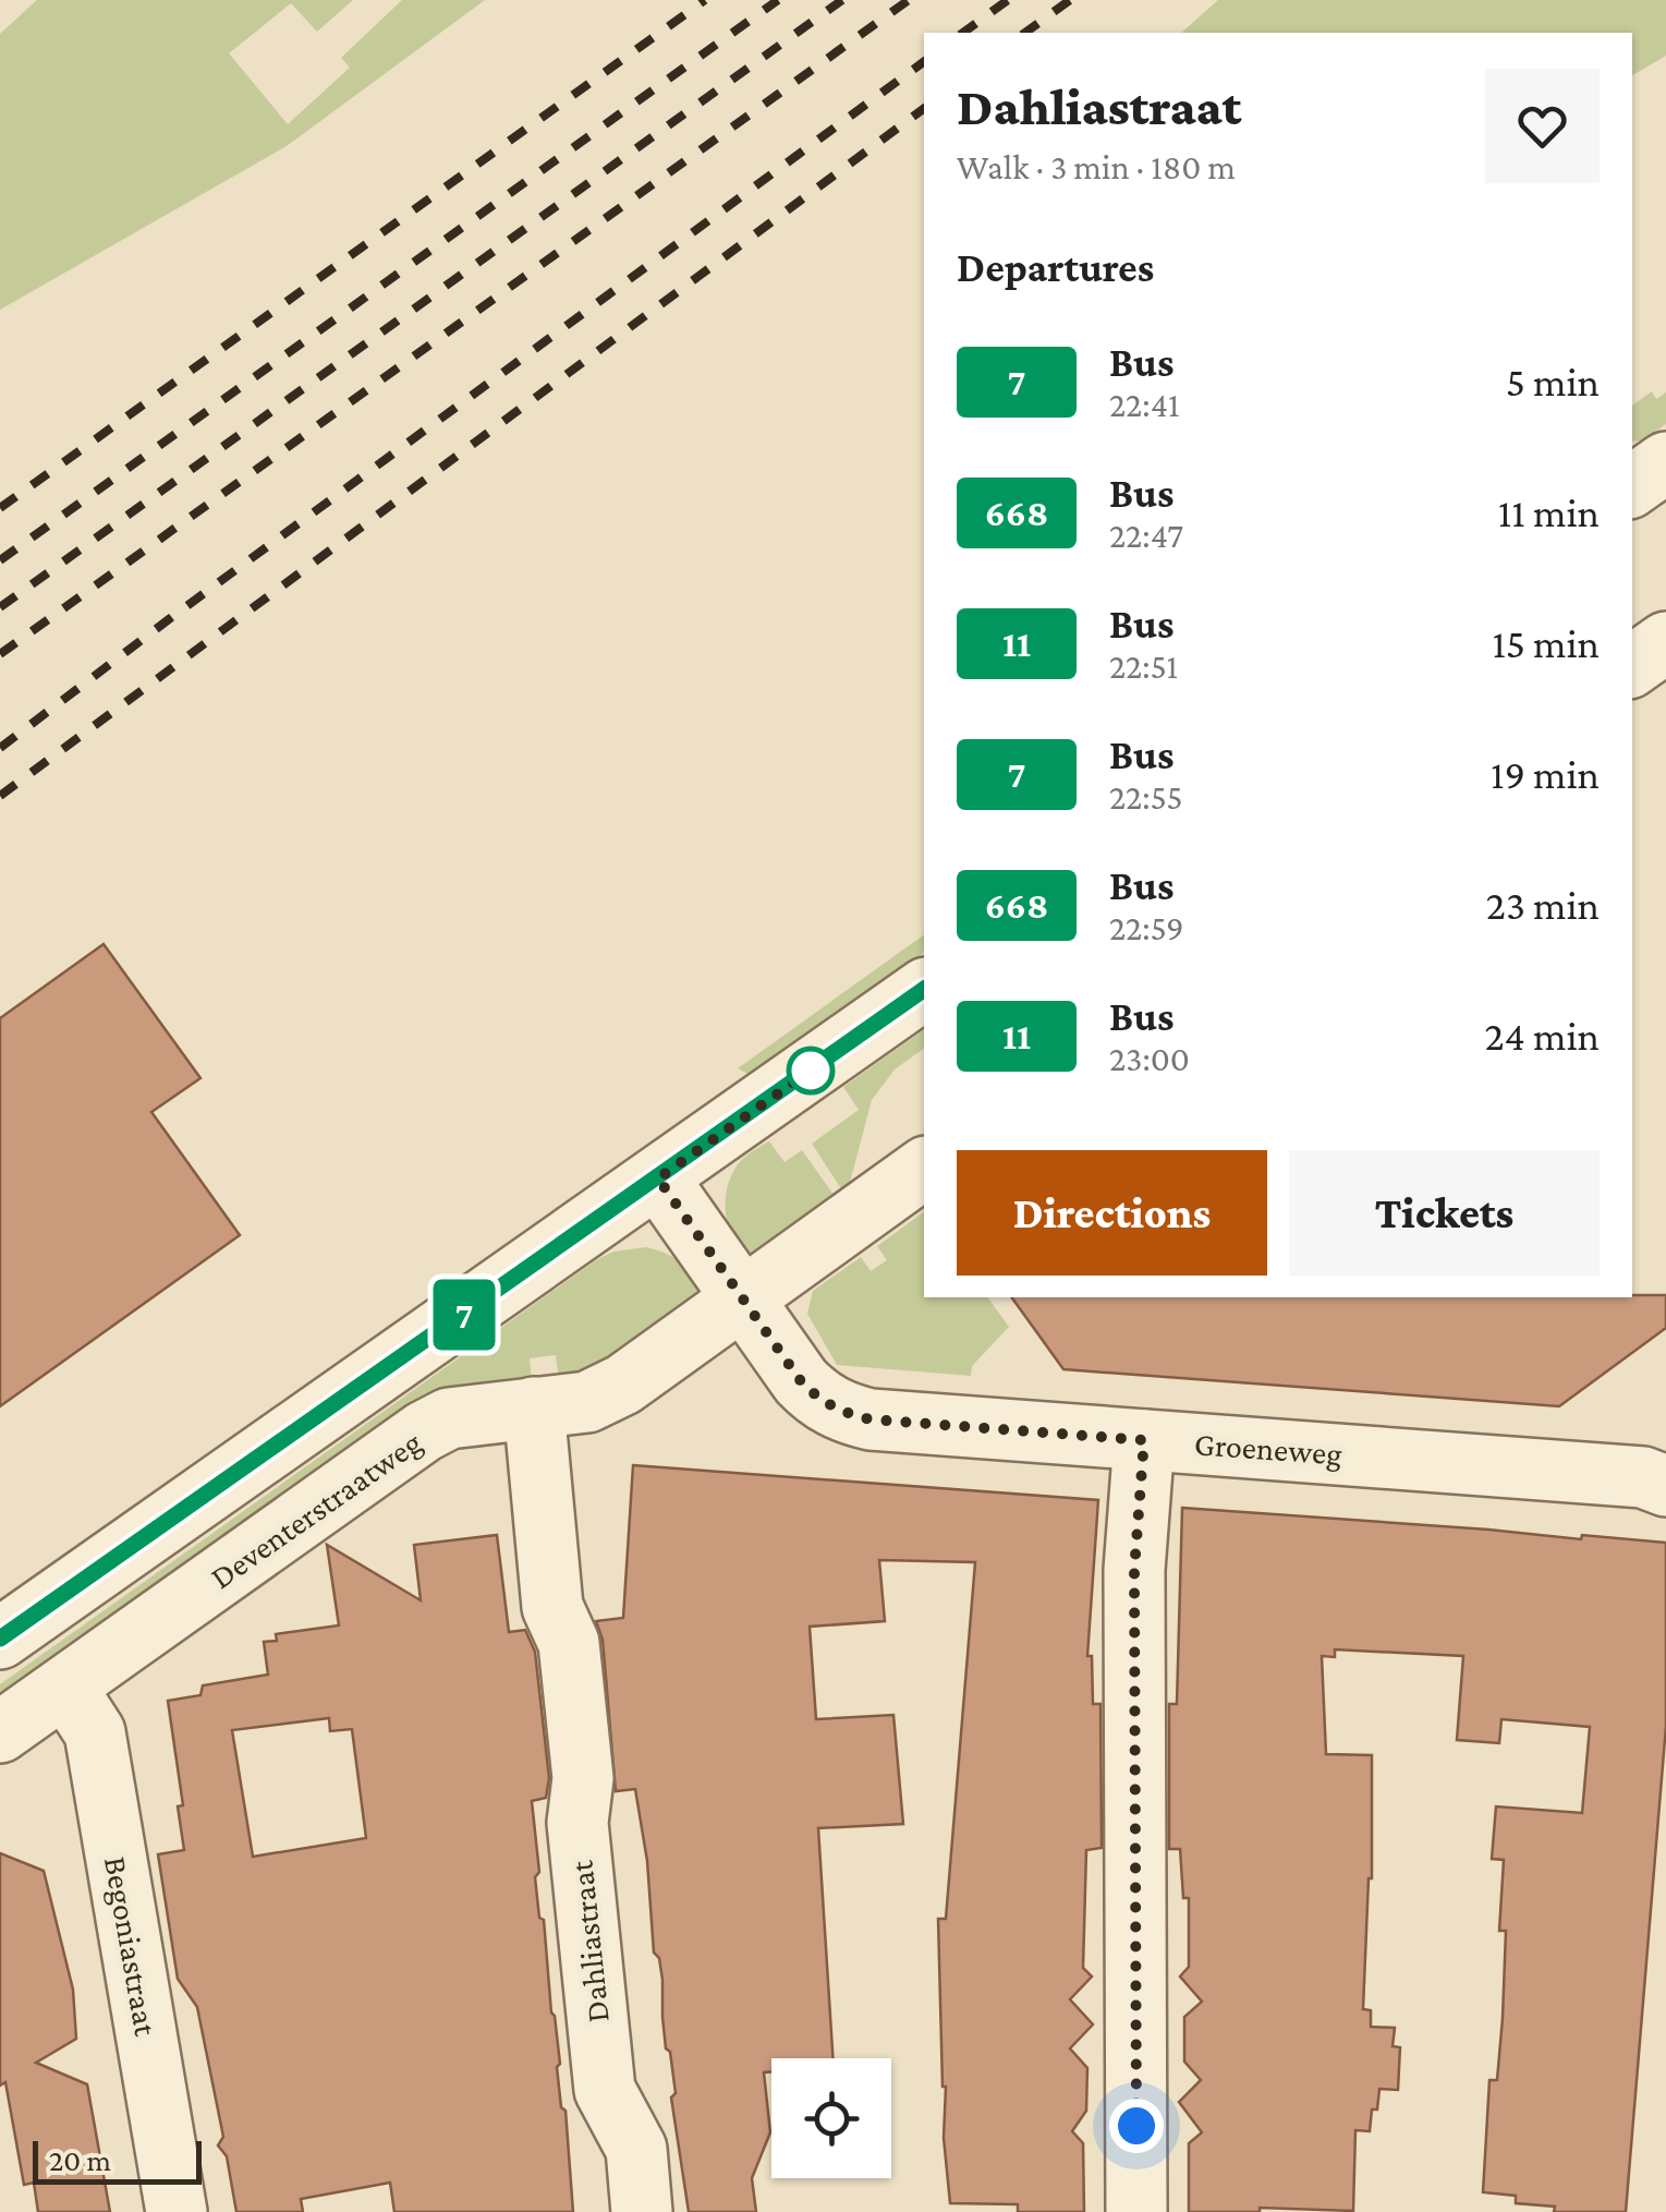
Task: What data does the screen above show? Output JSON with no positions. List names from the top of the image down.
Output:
{
  "streets": {
    "street": [
      "Groeneweg",
      "Deventerstraatweg",
      "Dahliastraat",
      "Begoniastraat"
    ]
  },
  "crossings": [
    ["Groeneweg", "Deventerstraatweg"],
    ["Deventerstraatweg", "Dahliastraat"],
    ["Deventerstraatweg", "Begoniastraat"]
  ],
  "lines": ["bus line 7"],
  "scale_bar": "20 m",
  "page": {
    "on_map": "7",
    "heading": [
      ["Dahliastraat", "Walk · 3 min · 180 m"],
      "Departures"
    ],
    "list": [
      {
        "mark": "7",
        "name": "Bus",
        "note": "22:41",
        "value": "5 min"
      },
      {
        "mark": "668",
        "name": "Bus",
        "note": "22:47",
        "value": "11 min"
      },
      {
        "mark": "11",
        "name": "Bus",
        "note": "22:51",
        "value": "15 min"
      },
      {
        "mark": "7",
        "name": "Bus",
        "note": "22:55",
        "value": "19 min"
      },
      {
        "mark": "668",
        "name": "Bus",
        "note": "22:59",
        "value": "23 min"
      },
      {
        "mark": "11",
        "name": "Bus",
        "note": "23:00",
        "value": "24 min"
      }
    ],
    "buttons": ["Directions", "Tickets"],
    "scale": "20 m"
  }
}
